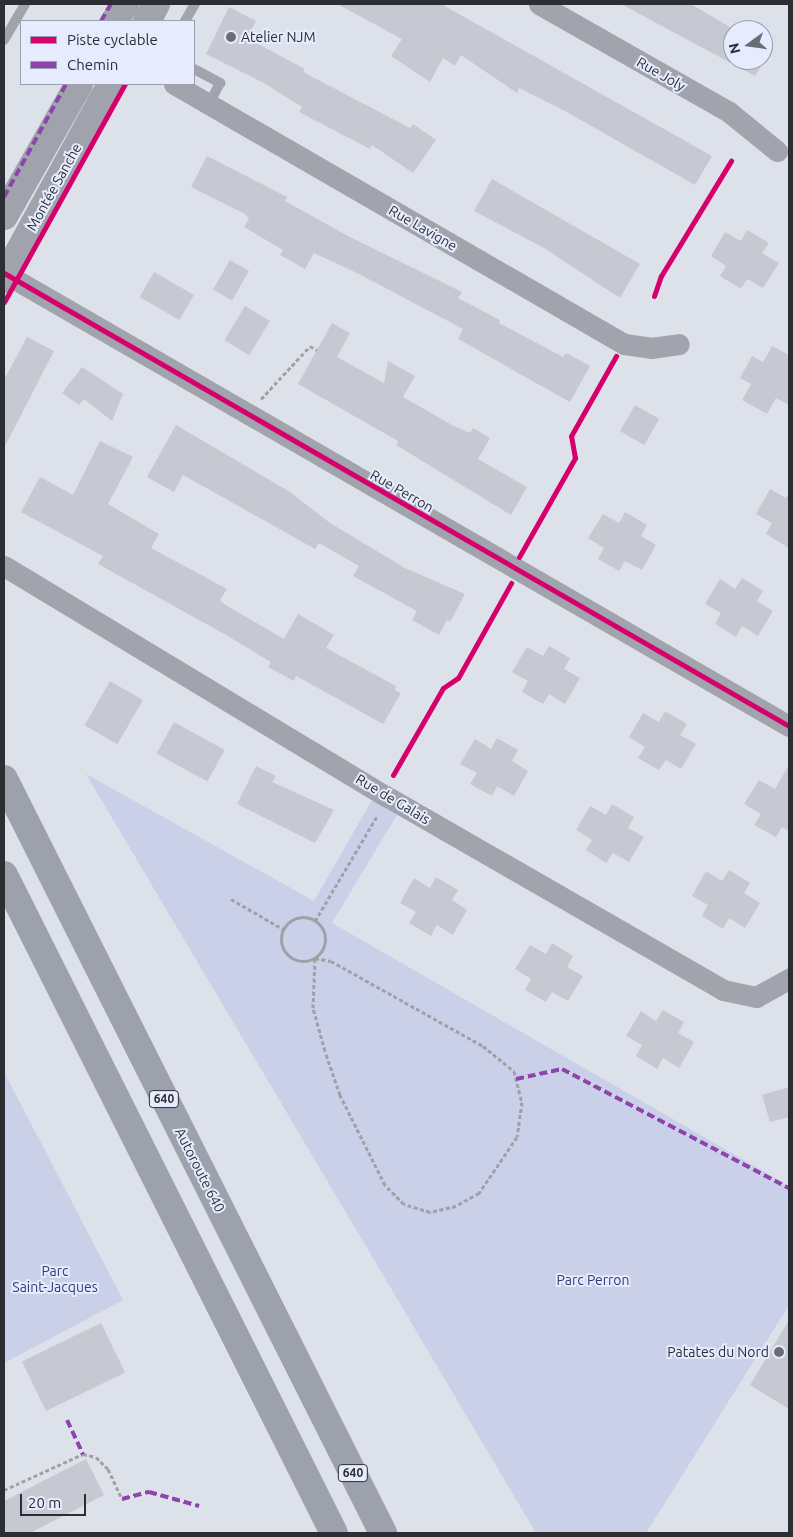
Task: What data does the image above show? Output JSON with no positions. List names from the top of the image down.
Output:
{
  "streets": {
    "highway": ["640", "Autoroute 640"],
    "street": [
      "Rue Joly",
      "Montée Sanche",
      "Rue Lavigne",
      "Rue Perron",
      "Rue de Galais"
    ]
  },
  "crossings": [
    ["Montée Sanche", "Rue Perron"]
  ],
  "parks": ["Parc Saint-Jacques", "Parc Perron"],
  "places": ["Atelier NJM", "Patates du Nord"],
  "legend": ["Piste cyclable", "Chemin"],
  "scale_bar": "20 m",
  "north": "left"
}
